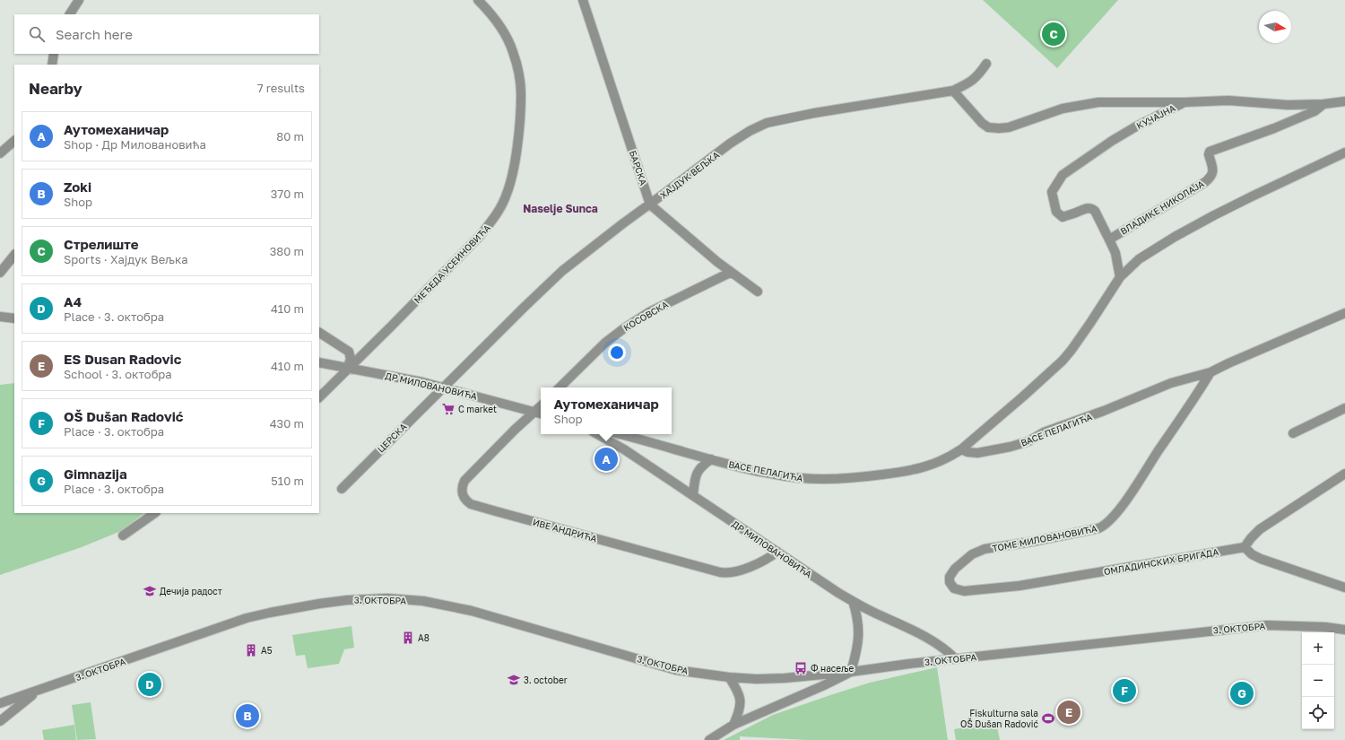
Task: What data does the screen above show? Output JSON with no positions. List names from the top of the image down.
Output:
{
  "streets": {
    "street": [
      "КУЧАЈНА",
      "БАРСКА",
      "ХАЈДУК ВЕЉКА",
      "ВЛАДИКЕ НИКОЛАЈА",
      "МЕЂЕДА УСЕИНОВИЋА",
      "КОСОВСКА",
      "ДР МИЛОВАНОВИЋА",
      "ВАСЕ ПЕЛАГИЋА",
      "ЦЕРСКА",
      "ИВЕ АНДРИЋА",
      "ТОМЕ МИЛОВАНОВИЋА",
      "ОМЛАДИНСКИХ БРИГАДА",
      "3. ОКТОБРА"
    ]
  },
  "crossings": [
    ["КУЧАЈНА", "ВЛАДИКЕ НИКОЛАЈА"],
    ["БАРСКА", "ХАЈДУК ВЕЉКА"],
    ["ХАЈДУК ВЕЉКА", "ДР МИЛОВАНОВИЋА"],
    ["ХАЈДУК ВЕЉКА", "ЦЕРСКА"],
    ["МЕЂЕДА УСЕИНОВИЋА", "ДР МИЛОВАНОВИЋА"],
    ["ДР МИЛОВАНОВИЋА", "ЦЕРСКА"],
    ["ДР МИЛОВАНОВИЋА", "ИВЕ АНДРИЋА"],
    ["ДР МИЛОВАНОВИЋА", "3. ОКТОБРА"],
    ["ВАСЕ ПЕЛАГИЋА", "ТОМЕ МИЛОВАНОВИЋА"],
    ["ТОМЕ МИЛОВАНОВИЋА", "ОМЛАДИНСКИХ БРИГАДА"]
  ],
  "districts": ["Naselje Sunca"],
  "places": {
    "supermarket": ["C market"],
    "school or university": ["Дечија радост", "3. october"],
    "building": ["A8", "A5"],
    "bus stop": ["Ф насеље"],
    "sports": ["Fiskulturna sala OŠ Dušan Radović"]
  },
  "north": "right",
  "page": {
    "search": "Search here",
    "pins": [
      "C",
      "A",
      "D",
      "F",
      "G",
      "E",
      "B"
    ],
    "heading": ["Nearby", "7 results"],
    "list": [
      {
        "mark": "A",
        "name": "Аутомеханичар",
        "note": "Shop · Др Миловановића",
        "value": "80 m"
      },
      {
        "mark": "B",
        "name": "Zoki",
        "note": "Shop",
        "value": "370 m"
      },
      {
        "mark": "C",
        "name": "Стрелиште",
        "note": "Sports · Хајдук Вељка",
        "value": "380 m"
      },
      {
        "mark": "D",
        "name": "A4",
        "note": "Place · 3. октобра",
        "value": "410 m"
      },
      {
        "mark": "E",
        "name": "ES Dusan Radovic",
        "note": "School · 3. октобра",
        "value": "410 m"
      },
      {
        "mark": "F",
        "name": "OŠ Dušan Radović",
        "note": "Place · 3. октобра",
        "value": "430 m"
      },
      {
        "mark": "G",
        "name": "Gimnazija",
        "note": "Place · 3. октобра",
        "value": "510 m"
      }
    ],
    "popup": ["Аутомеханичар", "Shop"],
    "map_buttons": ["+", "−"]
  }
}
